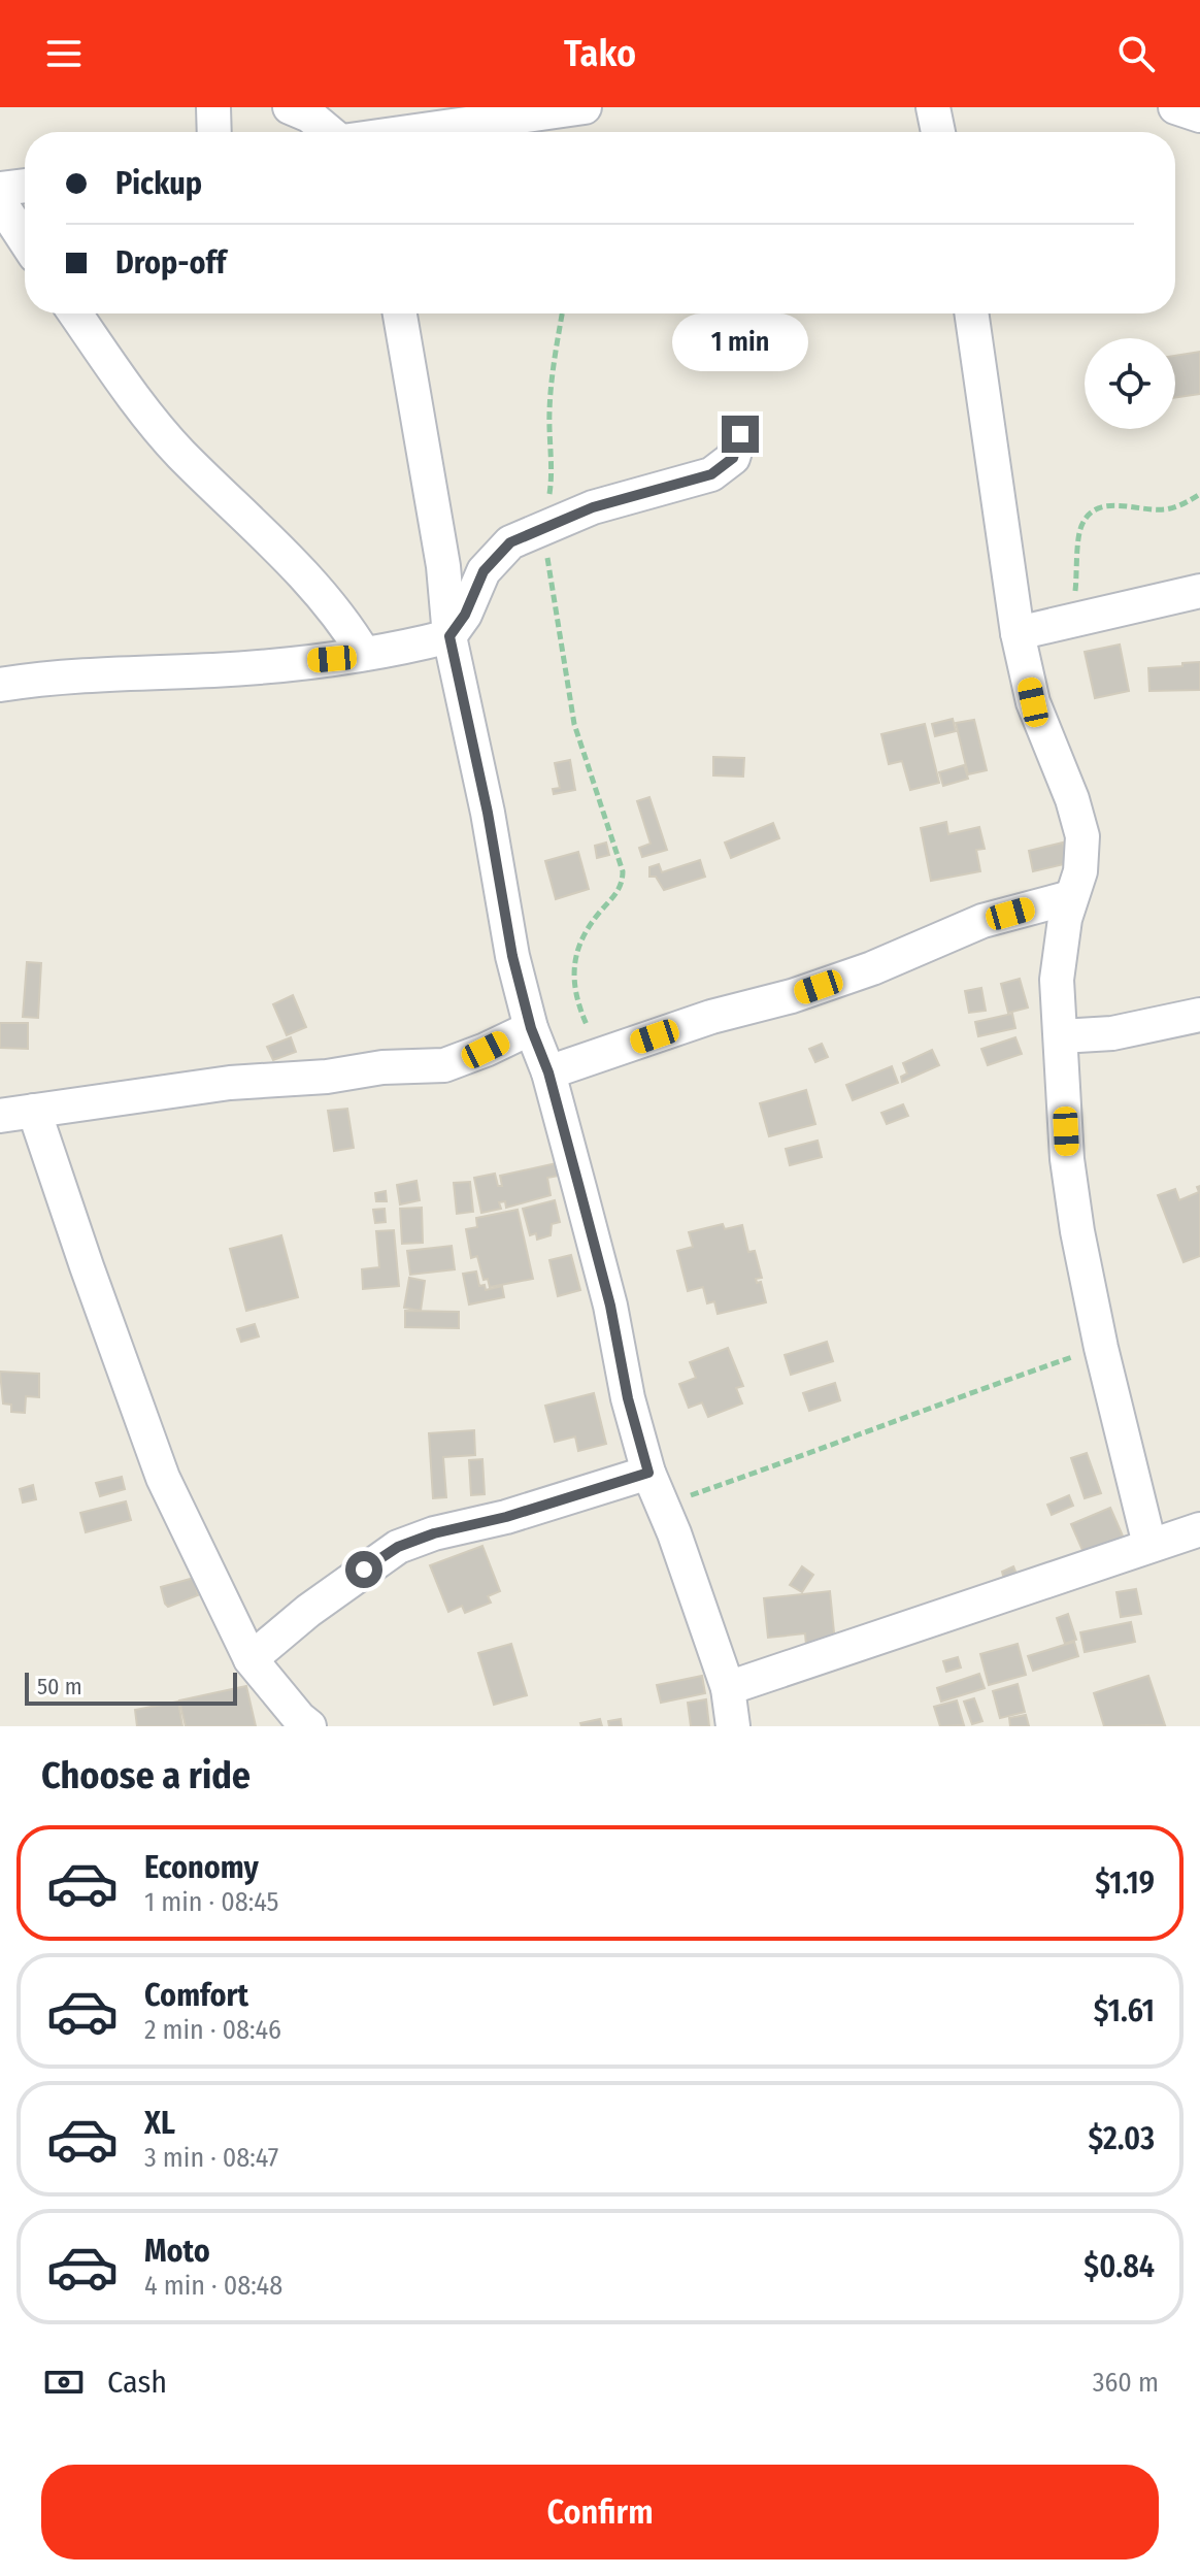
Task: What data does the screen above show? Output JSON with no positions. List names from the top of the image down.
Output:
{
  "scale_bar": "50 m",
  "page": {
    "header": "Tako",
    "banner": ["Pickup", "Drop-off"],
    "bubble": "1 min",
    "scale": "50 m",
    "heading": "Choose a ride",
    "list": [
      {
        "name": "Economy",
        "note": "1 min · 08:45",
        "value": "$1.19"
      },
      {
        "name": "Comfort",
        "note": "2 min · 08:46",
        "value": "$1.61"
      },
      {
        "name": "XL",
        "note": "3 min · 08:47",
        "value": "$2.03"
      },
      {
        "name": "Moto",
        "note": "4 min · 08:48",
        "value": "$0.84"
      }
    ],
    "pay": ["Cash", "360 m"],
    "buttons": "Confirm"
  }
}
